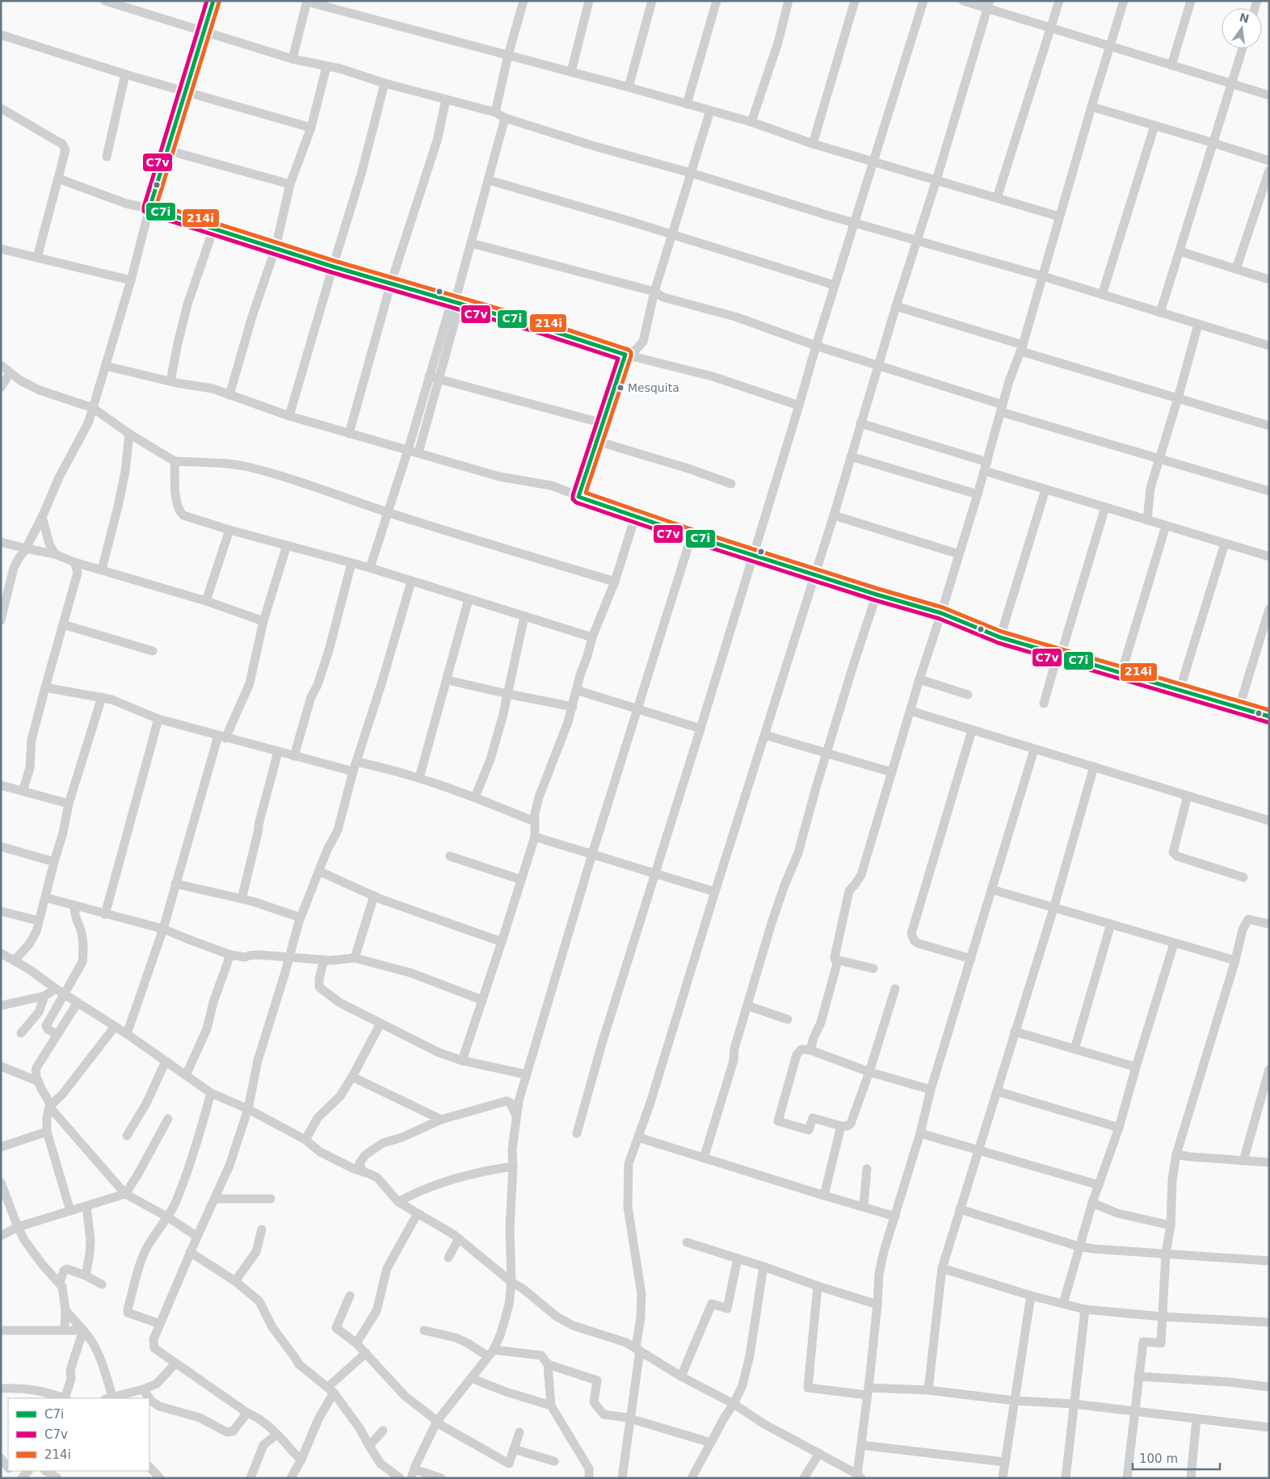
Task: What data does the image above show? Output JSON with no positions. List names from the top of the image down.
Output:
{
  "places": ["Mesquita"],
  "lines": ["transit line C7i", "transit line C7v", "transit line 214i"],
  "legend": ["C7i", "C7v", "214i"],
  "scale_bar": "100 m",
  "north": "top"
}
